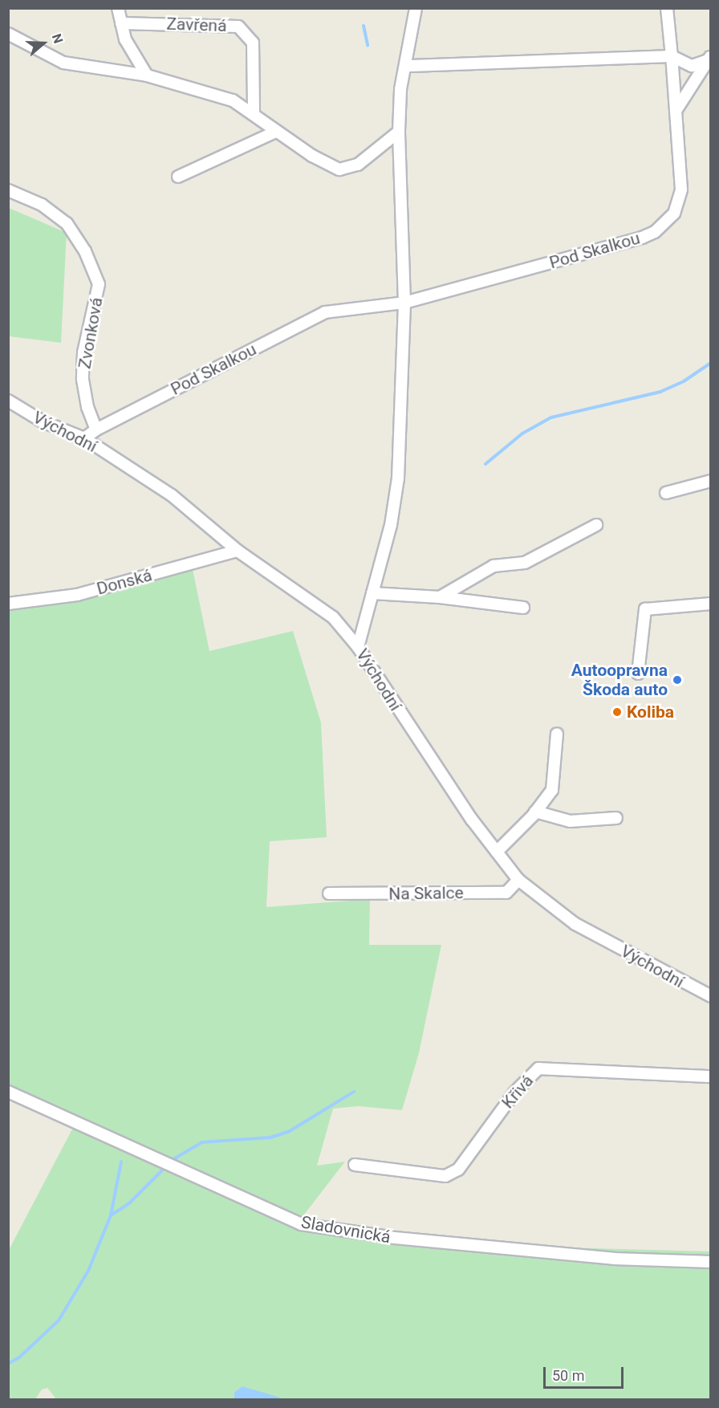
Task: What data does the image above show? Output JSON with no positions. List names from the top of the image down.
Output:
{
  "streets": {
    "street": [
      "Zavřená",
      "Pod Skalkou",
      "Zvonková",
      "Východní",
      "Donská",
      "Na Skalce",
      "Křivá",
      "Sladovnická"
    ]
  },
  "crossings": [
    ["Pod Skalkou", "Zvonková"],
    ["Pod Skalkou", "Východní"],
    ["Východní", "Donská"],
    ["Východní", "Na Skalce"]
  ],
  "places": ["Autoopravna Škoda auto", "Koliba"],
  "scale_bar": "50 m",
  "north": "right"
}
